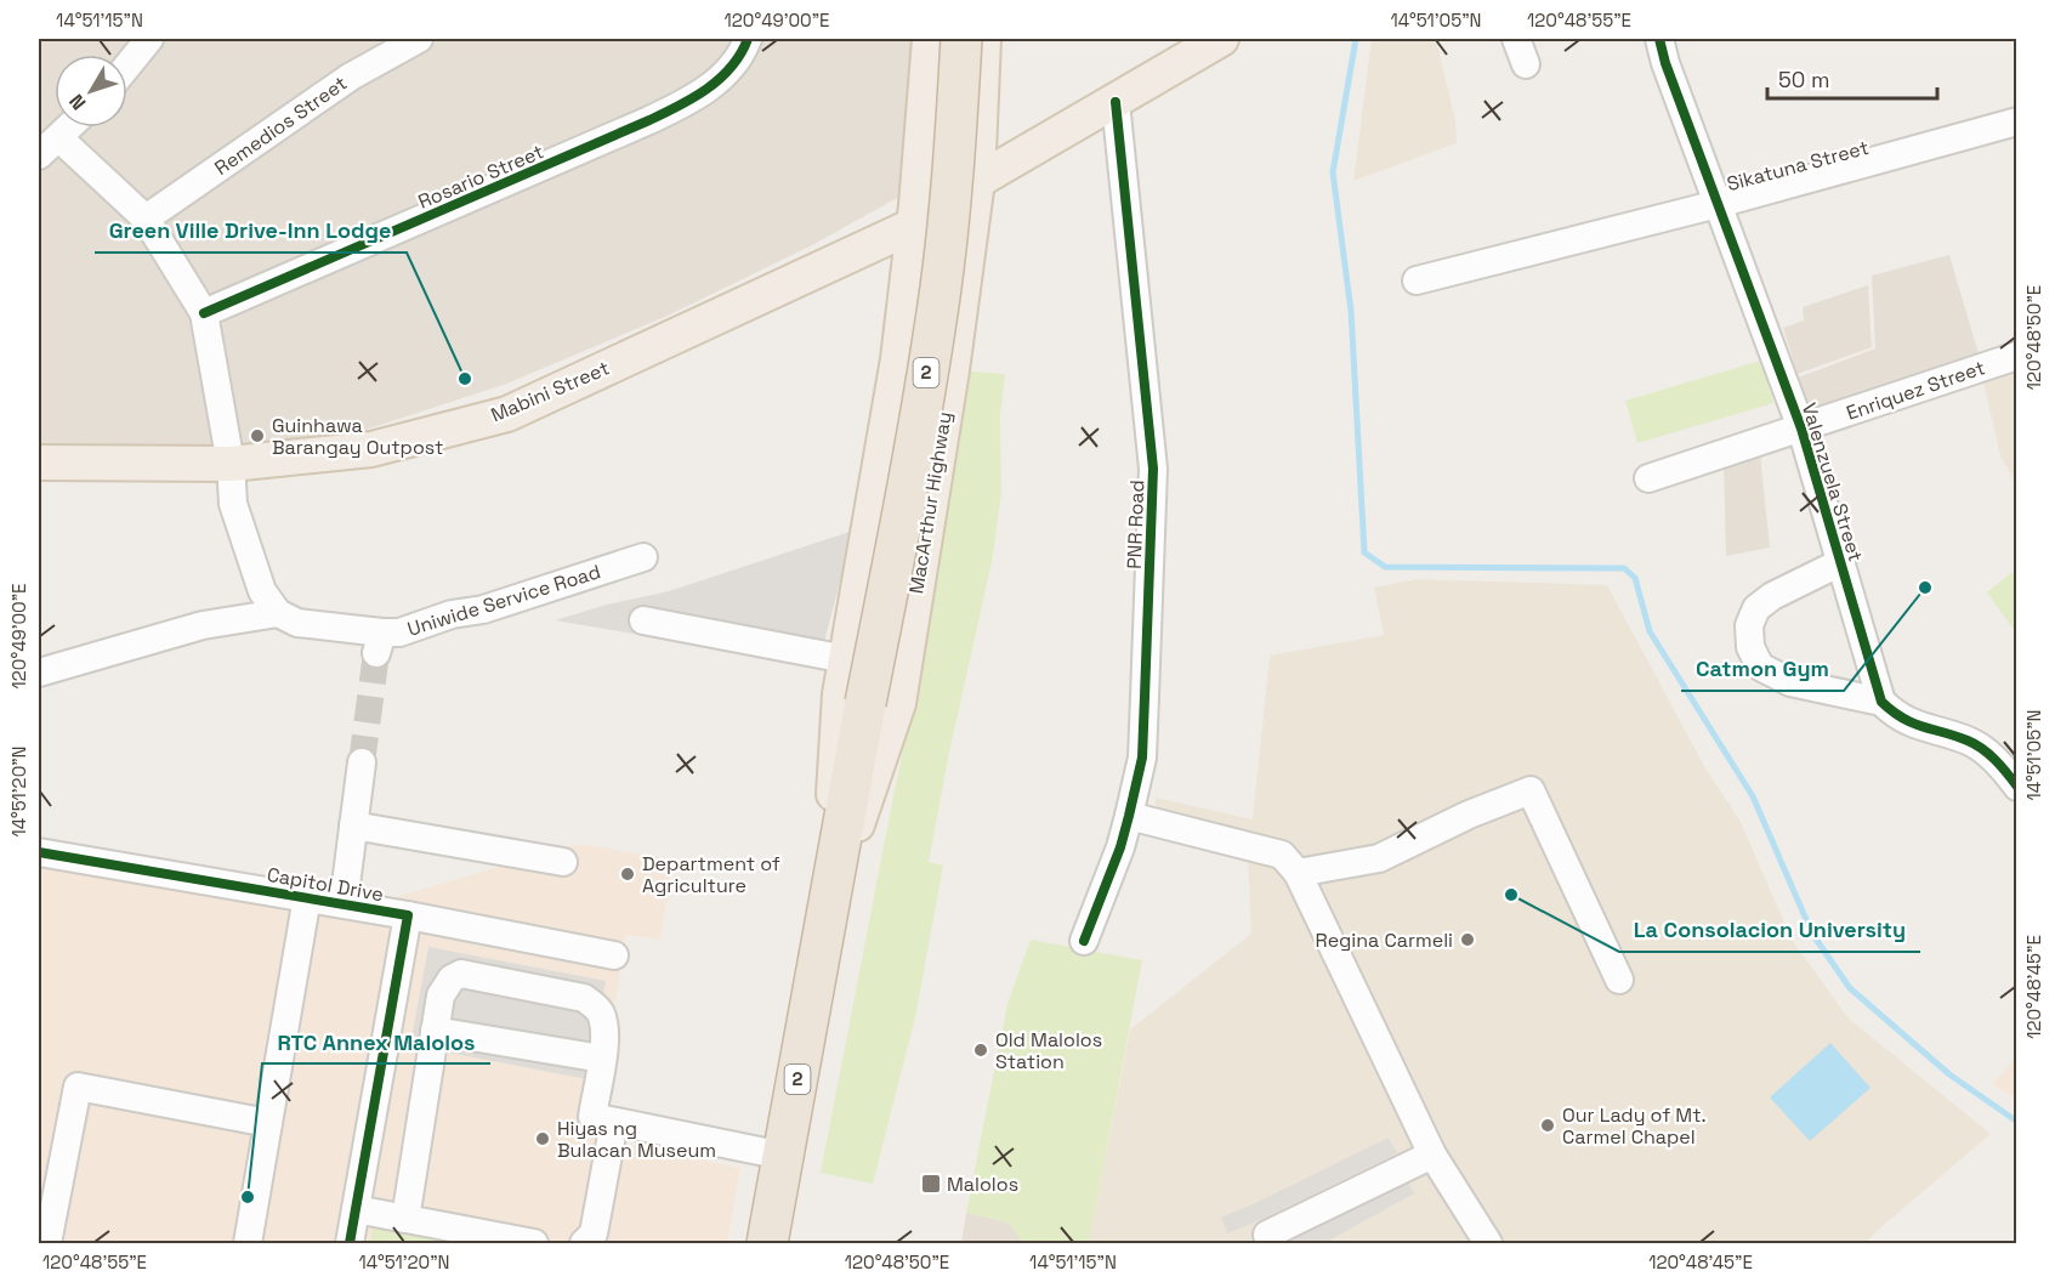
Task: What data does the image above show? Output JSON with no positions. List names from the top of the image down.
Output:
{
  "streets": {
    "highway": ["2", "MacArthur Highway"],
    "main road": ["Mabini Street"],
    "street": [
      "Remedios Street",
      "Sikatuna Street",
      "Rosario Street",
      "Enriquez Street",
      "Valenzuela Street",
      "PNR Road",
      "Uniwide Service Road",
      "Capitol Drive"
    ]
  },
  "crossings": [
    ["Sikatuna Street", "Valenzuela Street"],
    ["Enriquez Street", "Valenzuela Street"],
    ["Mabini Street", "MacArthur Highway"],
    ["Mabini Street", "PNR Road"]
  ],
  "places": {
    "other": [
      "Green Ville Drive-Inn Lodge",
      "Guinhawa Barangay Outpost",
      "Catmon Gym",
      "Department of Agriculture",
      "La Consolacion University",
      "Regina Carmeli",
      "Old Malolos Station",
      "Our Lady of Mt. Carmel Chapel",
      "Hiyas ng Bulacan Museum",
      "RTC Annex Malolos"
    ],
    "transit": ["Malolos"]
  },
  "scale_bar": "50 m",
  "north": "bottom left",
  "coordinates": [
    "14°51'15\"N",
    "120°49'00\"E",
    "14°51'05\"N",
    "120°48'55\"E",
    "120°48'50\"E",
    "14°51'20\"N",
    "120°48'45\"E"
  ]
}
